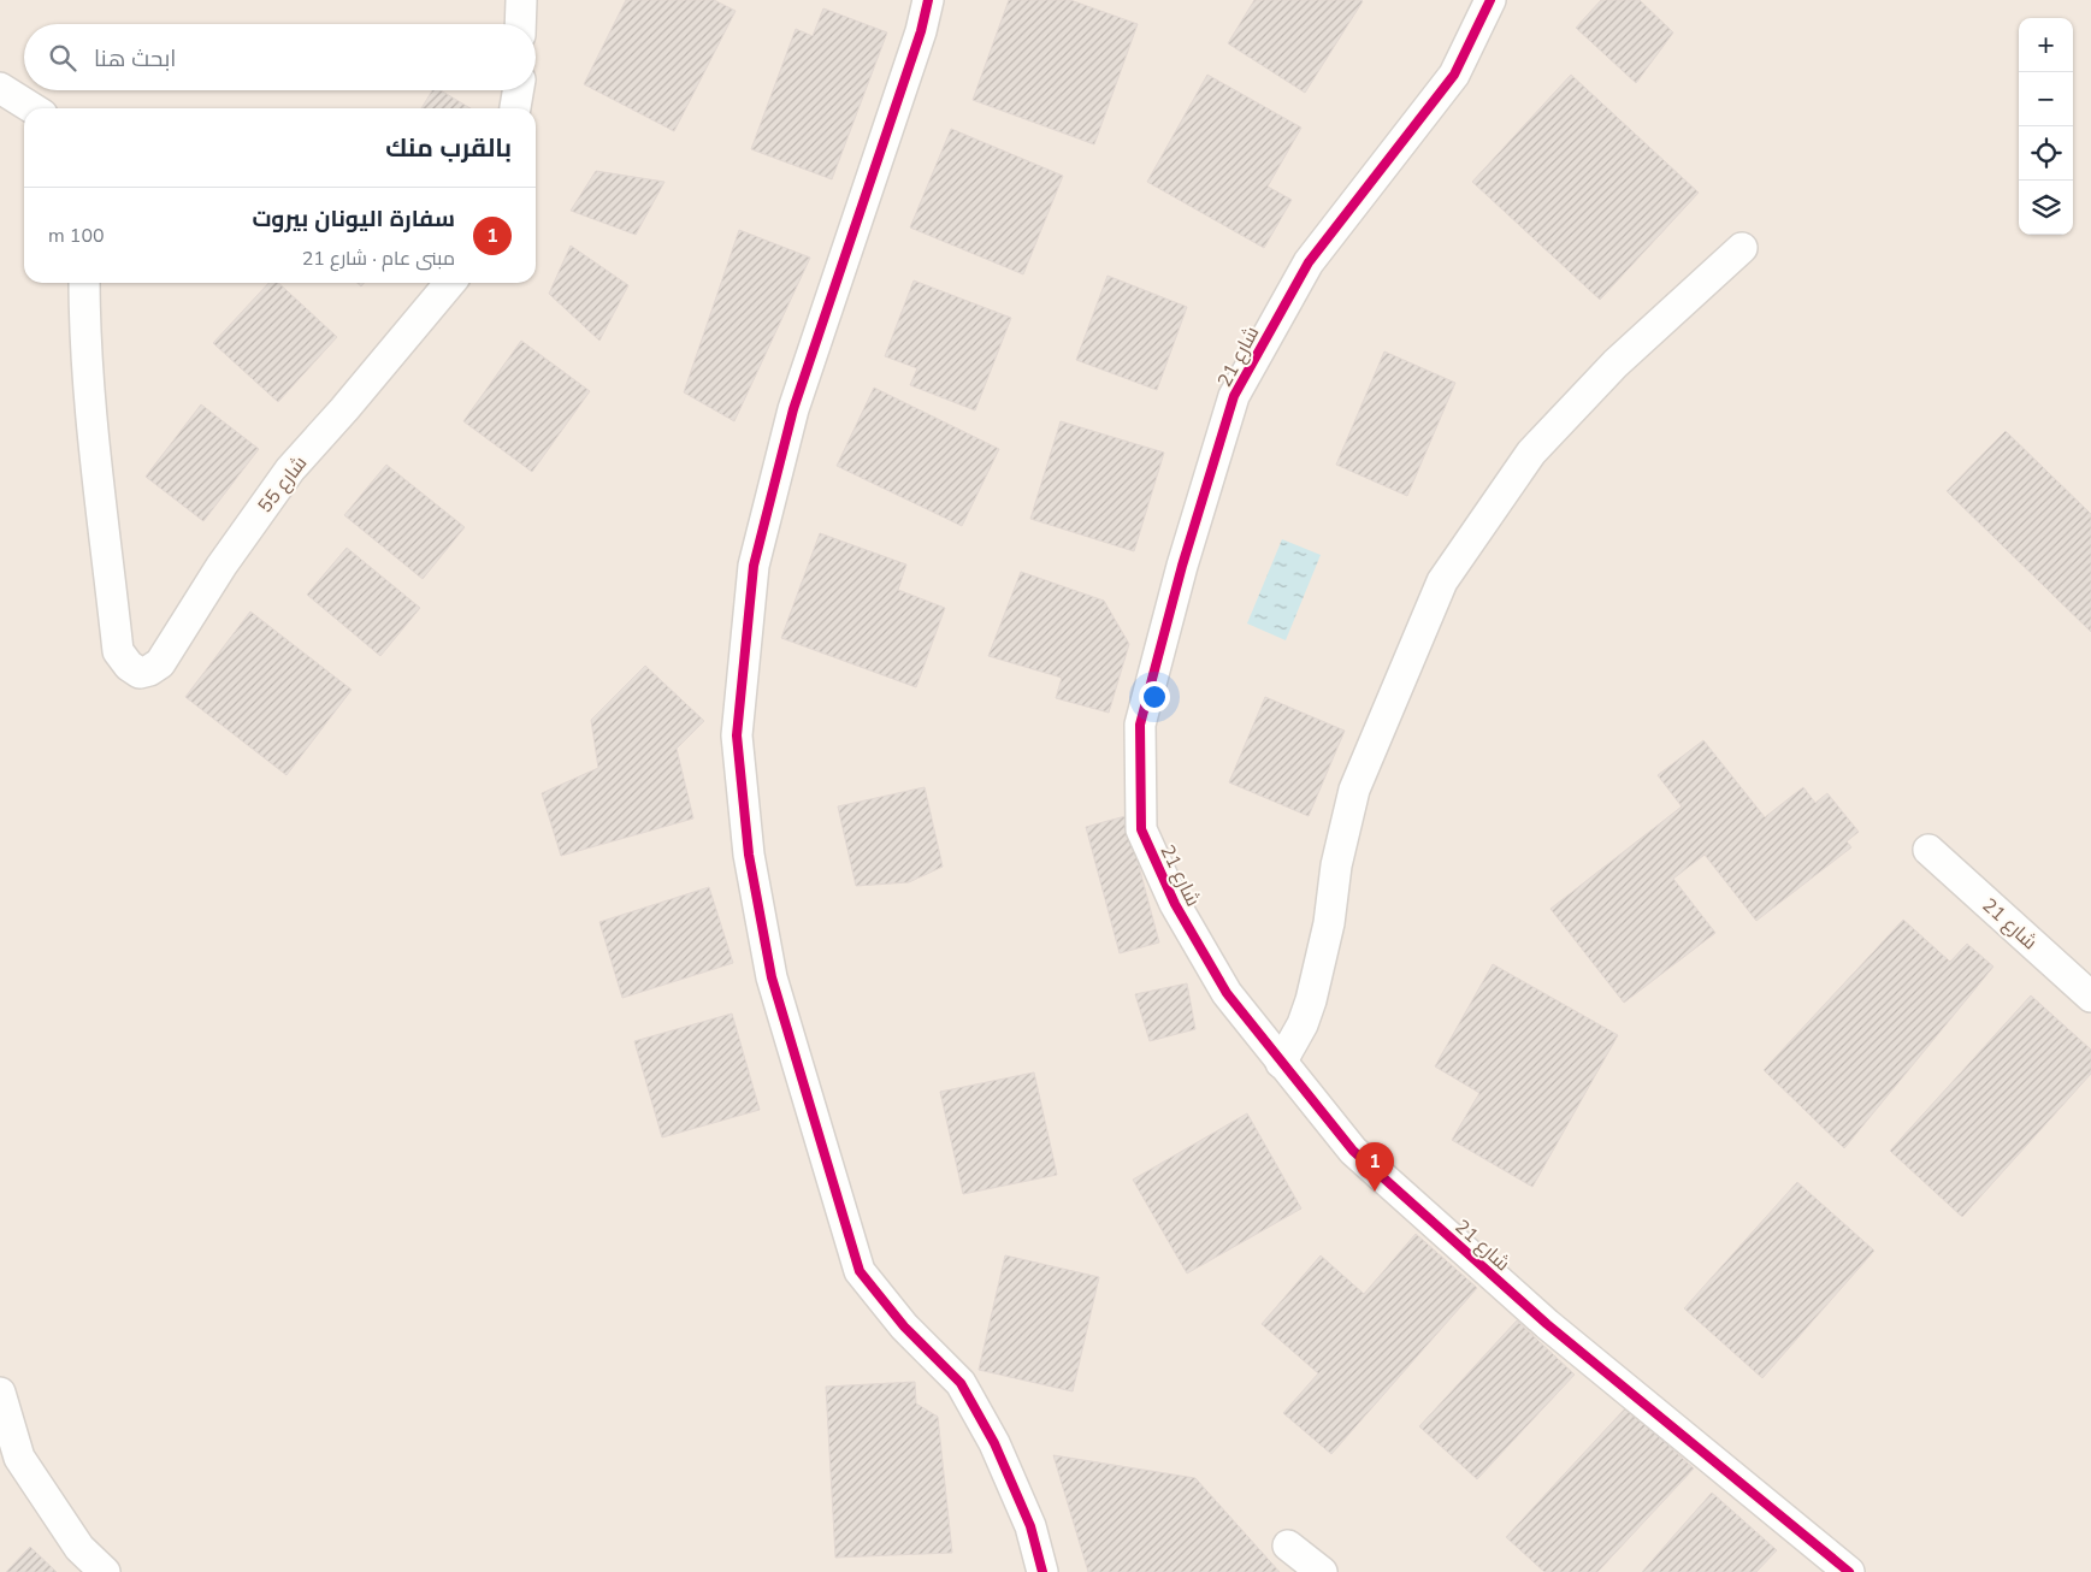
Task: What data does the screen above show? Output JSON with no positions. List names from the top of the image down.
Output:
{
  "streets": {
    "street": ["شارع 21", "شارع 55"]
  },
  "page": {
    "map_buttons": ["+", "−"],
    "search": "ابحث هنا",
    "heading": "بالقرب منك",
    "list": [
      {
        "mark": "1",
        "name": "سفارة اليونان بيروت",
        "note": "مبنى عام · شارع 21",
        "value": "100 m"
      }
    ],
    "pins": "1"
  }
}
